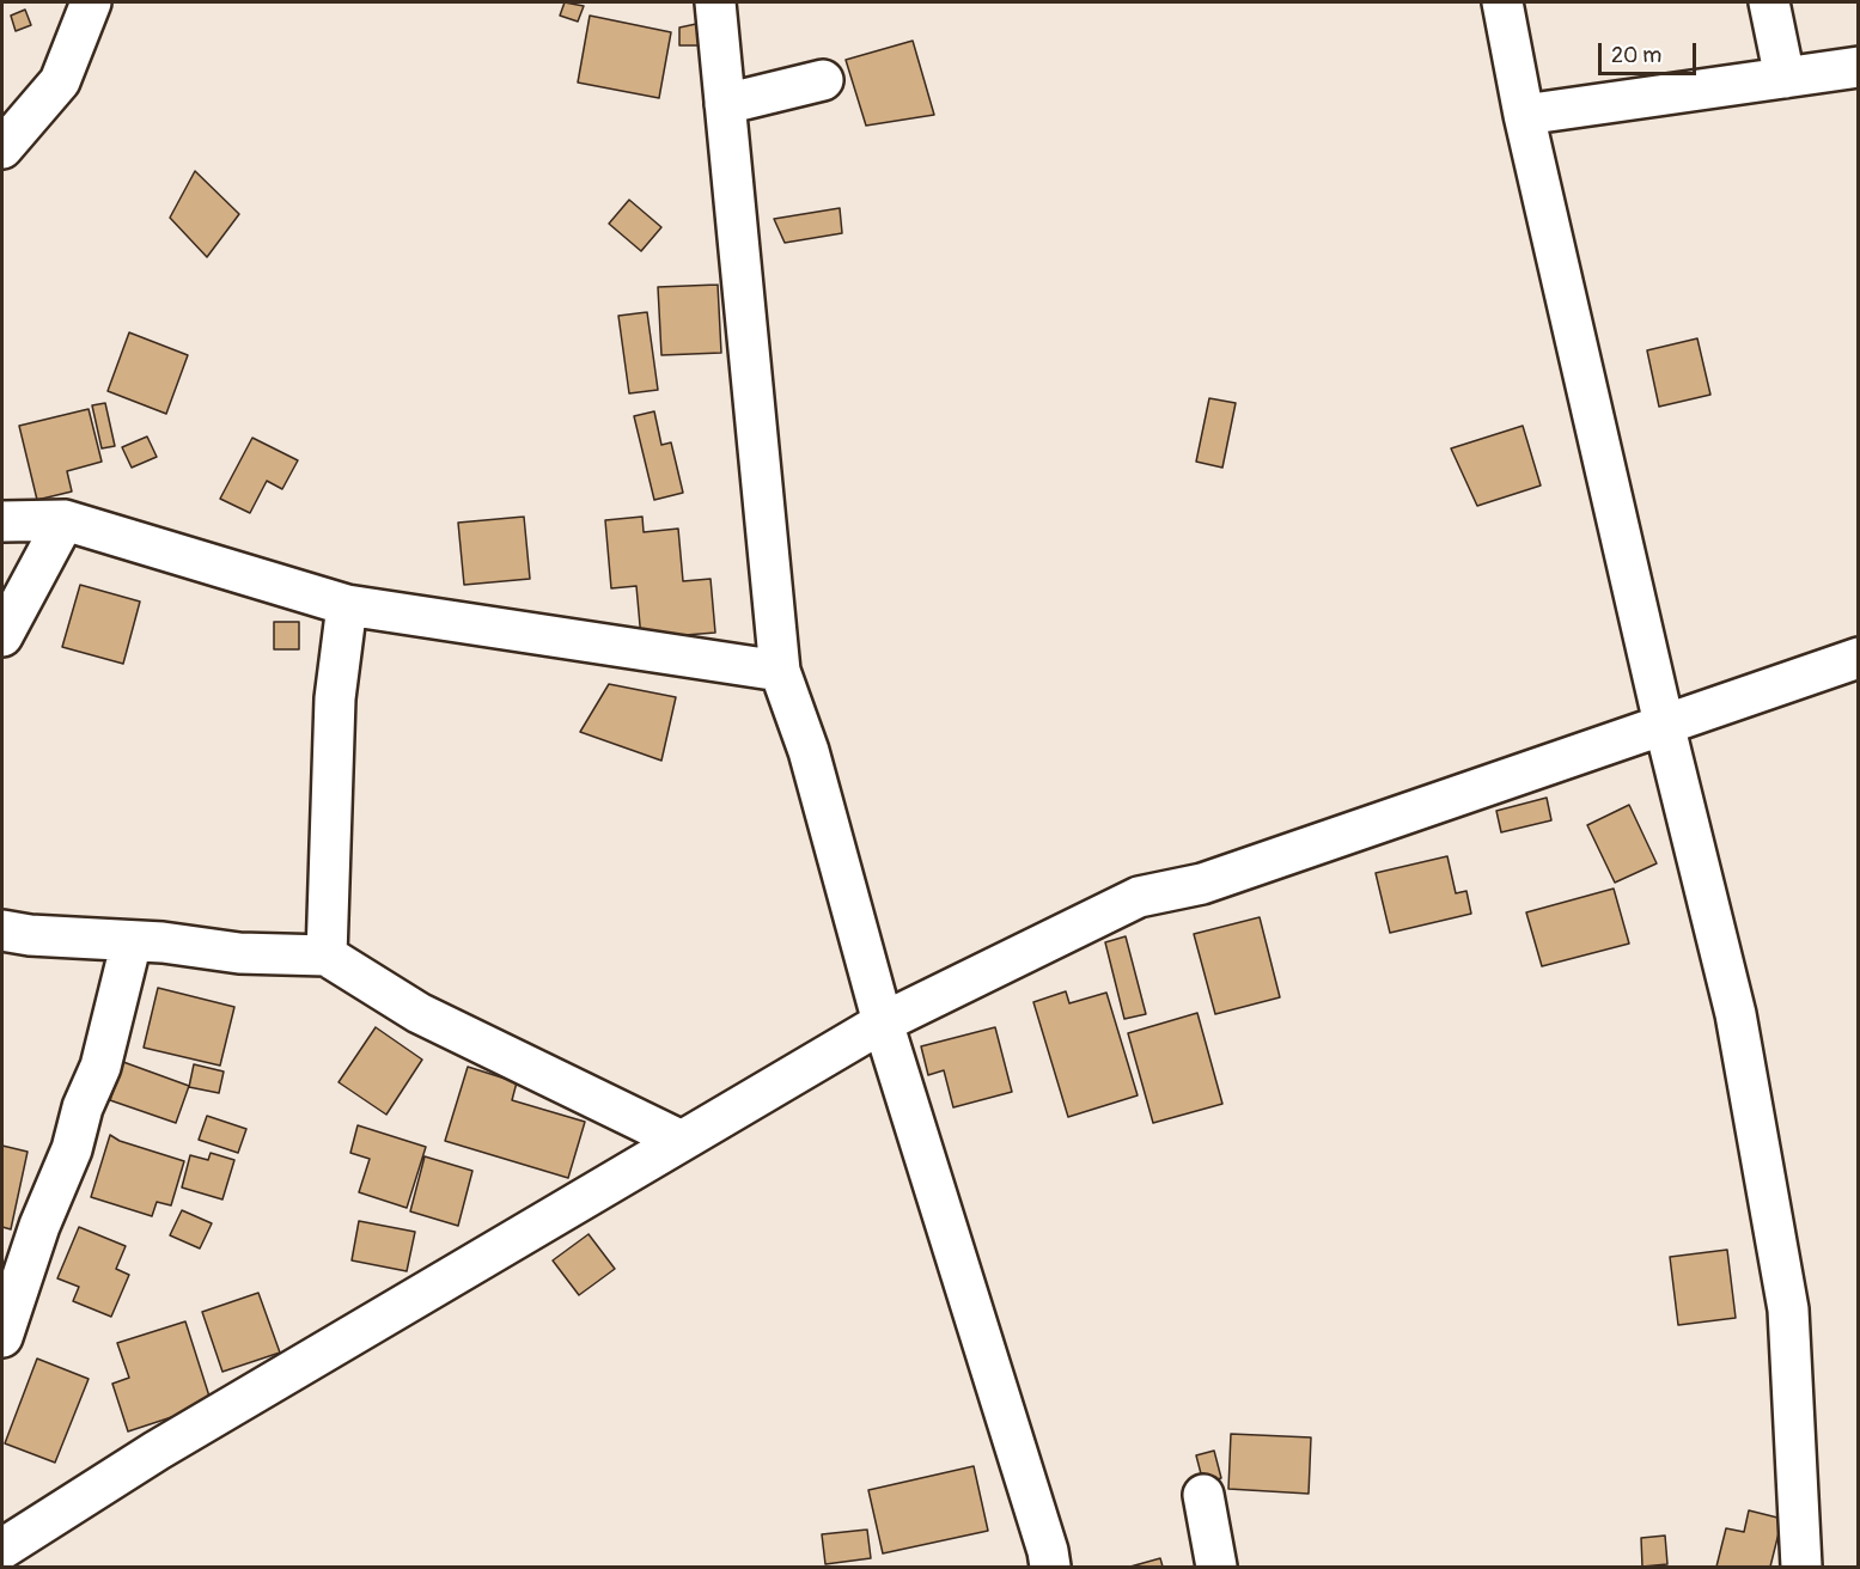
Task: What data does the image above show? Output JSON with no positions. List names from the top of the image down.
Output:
{
  "scale_bar": "20 m"
}
